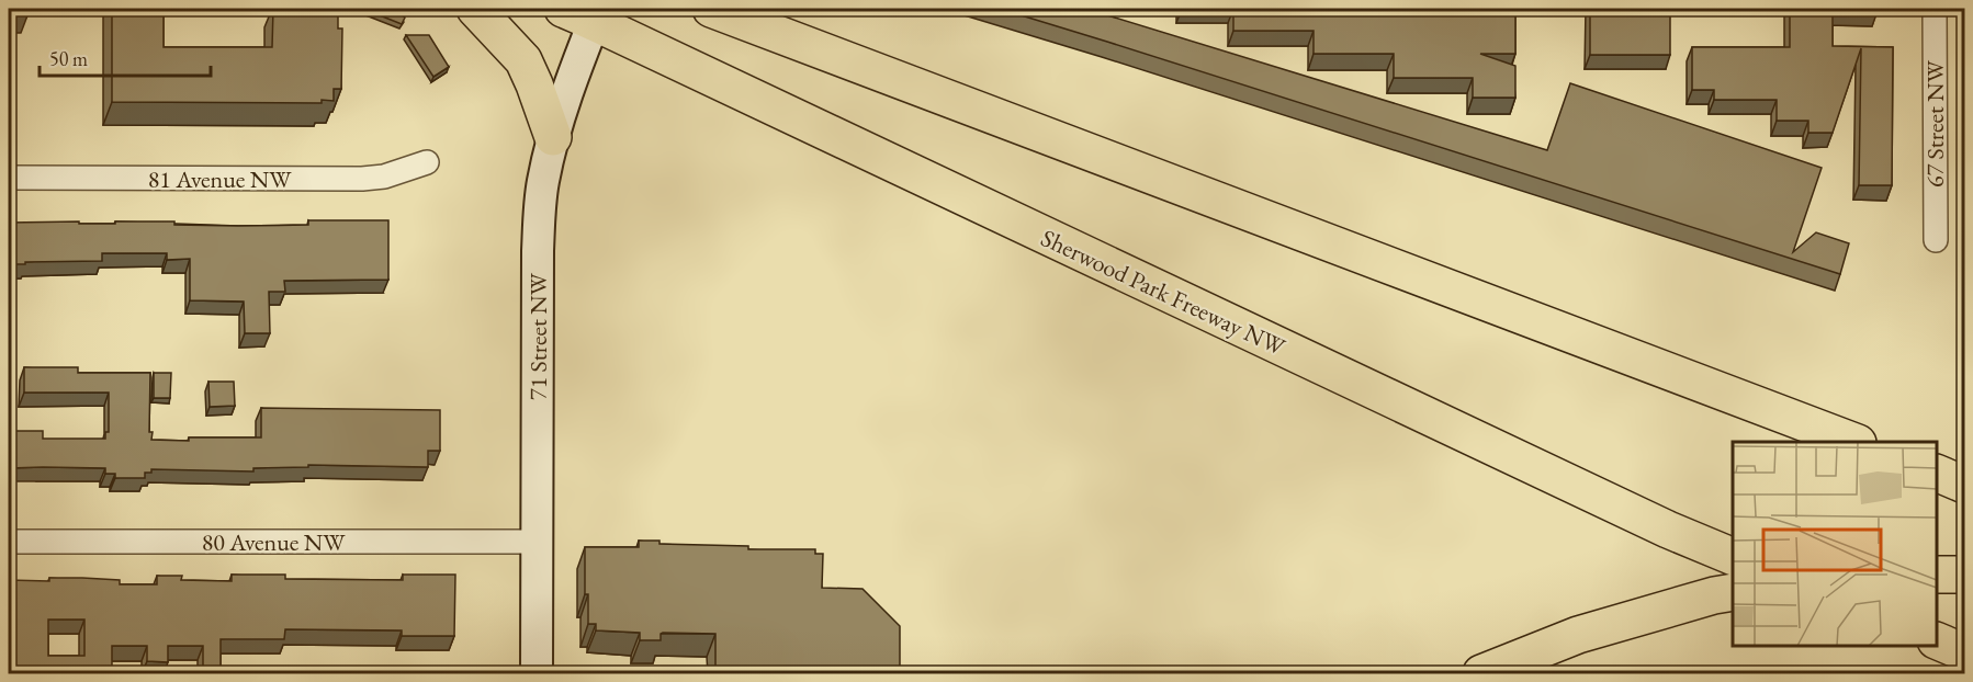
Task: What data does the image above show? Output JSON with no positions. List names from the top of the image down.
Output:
{
  "streets": {
    "main road": ["Sherwood Park Freeway NW"],
    "street": [
      "67 Street NW",
      "81 Avenue NW",
      "71 Street NW",
      "80 Avenue NW"
    ]
  },
  "crossings": [
    ["Sherwood Park Freeway NW", "71 Street NW"],
    ["71 Street NW", "80 Avenue NW"]
  ],
  "scale_bar": "50 m"
}
